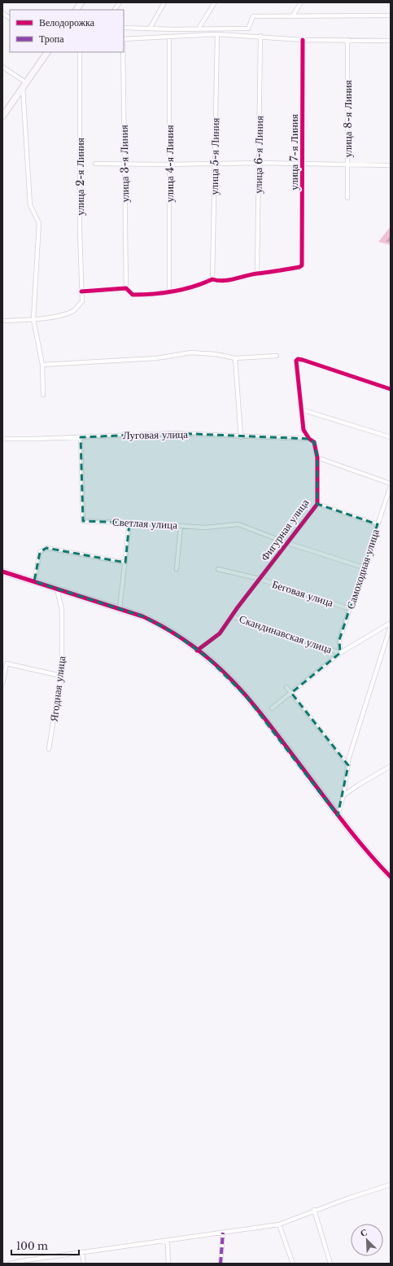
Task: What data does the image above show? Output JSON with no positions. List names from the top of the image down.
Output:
{
  "streets": {
    "street": [
      "улица 8-я Линия",
      "улица 7-я Линия",
      "улица 6-я Линия",
      "улица 5-я Линия",
      "улица 3-я Линия",
      "улица 4-я Линия",
      "улица 2-я Линия",
      "Луговая улица",
      "Светлая улица",
      "Фигурная улица",
      "Самоходная улица",
      "Беговая улица",
      "Скандинавская улица",
      "Ягодная улица"
    ]
  },
  "crossings": [
    ["улица 7-я Линия", "улица 6-я Линия"],
    ["Луговая улица", "Светлая улица"],
    ["Луговая улица", "Фигурная улица"],
    ["Светлая улица", "Фигурная улица"],
    ["Светлая улица", "Самоходная улица"],
    ["Фигурная улица", "Беговая улица"],
    ["Фигурная улица", "Скандинавская улица"],
    ["Самоходная улица", "Беговая улица"],
    ["Самоходная улица", "Скандинавская улица"]
  ],
  "legend": ["Велодорожка", "Тропа"],
  "scale_bar": "100 m",
  "north": "top left"
}
